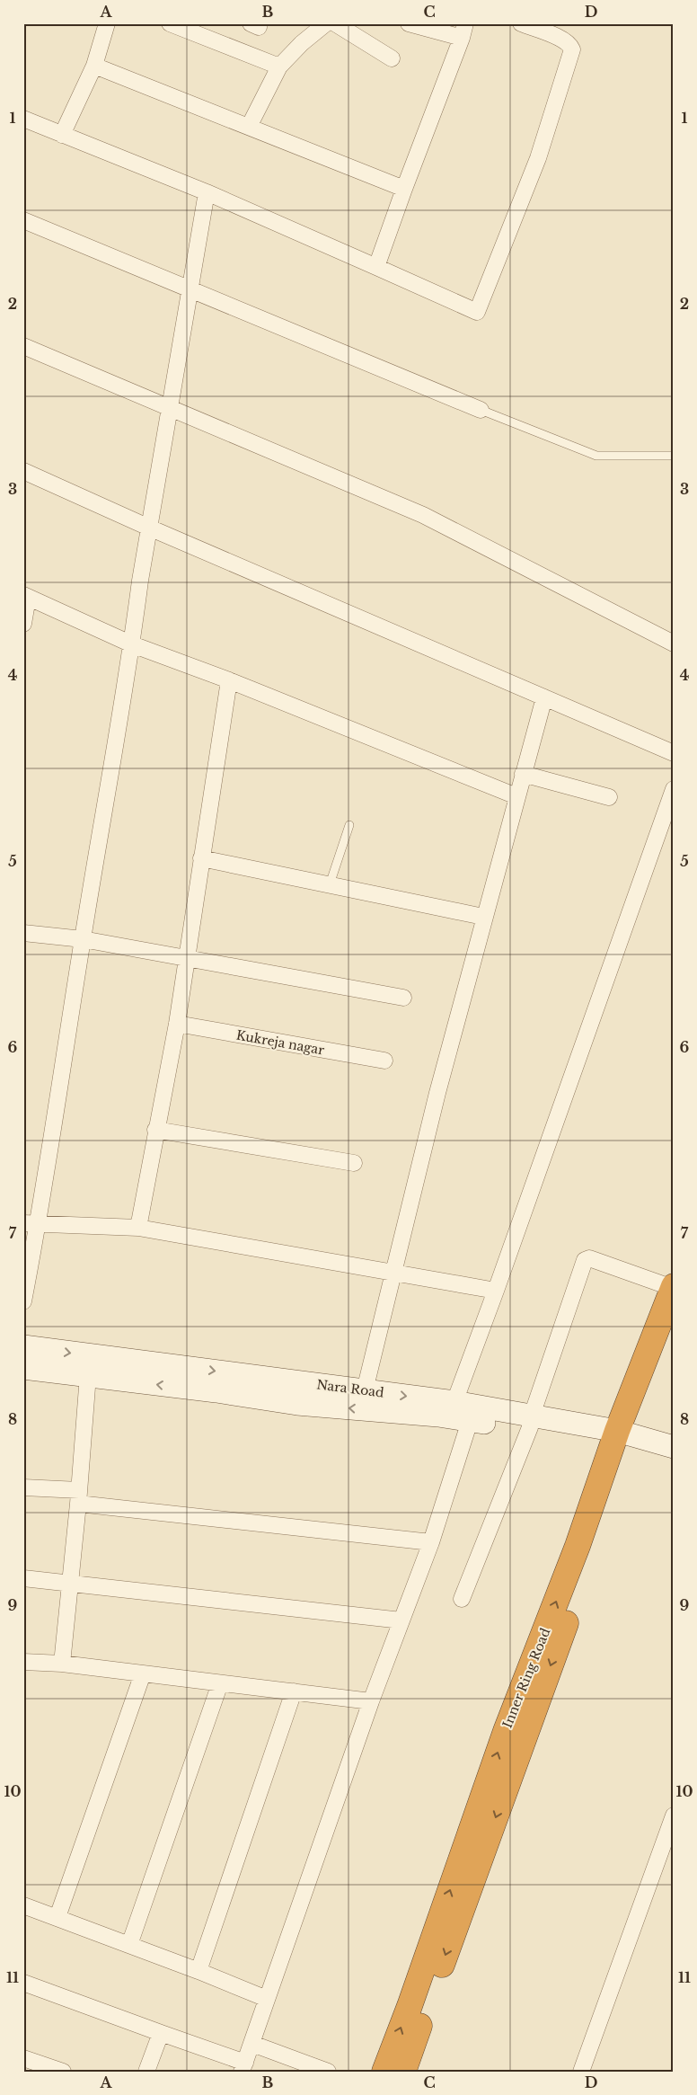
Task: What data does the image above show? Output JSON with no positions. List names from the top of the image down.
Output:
{
  "streets": {
    "highway": ["Inner Ring Road"],
    "main road": ["Nara Road"],
    "street": ["Kukreja nagar"]
  },
  "crossings": [
    ["Nara Road", "Inner Ring Road"]
  ],
  "grid": {
    "columns": [
      "A",
      "B",
      "C",
      "D"
    ],
    "rows": [
      "1",
      "2",
      "3",
      "4",
      "5",
      "6",
      "7",
      "8",
      "9",
      "10",
      "11"
    ]
  }
}
